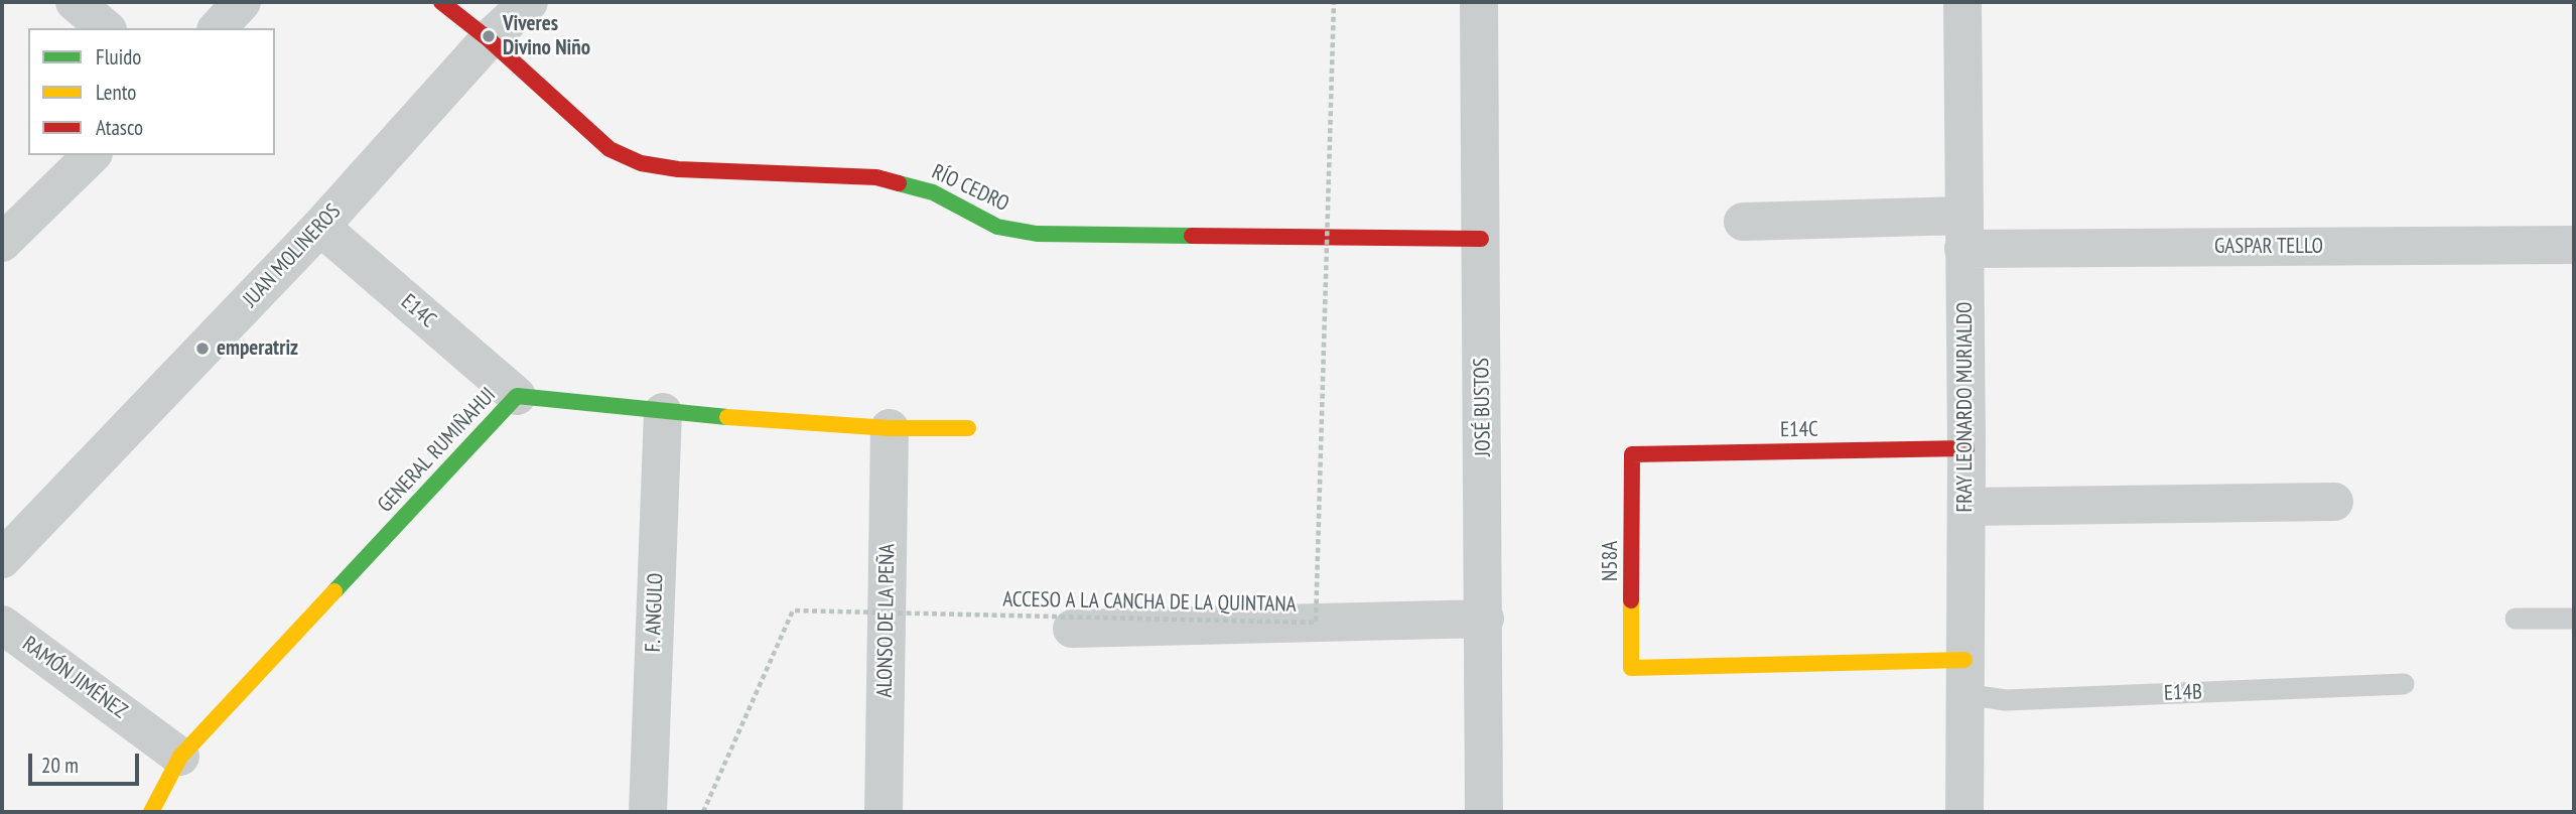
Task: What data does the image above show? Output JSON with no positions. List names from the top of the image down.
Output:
{
  "streets": {
    "street": [
      "RÍO CEDRO",
      "GASPAR TELLO",
      "JUAN MOLINEROS",
      "E14C",
      "JOSÉ BUSTOS",
      "FRAY LEONARDO MURIALDO",
      "GENERAL RUMIÑAHUI",
      "N58A",
      "F. ANGULO",
      "ALONSO DE LA PEÑA",
      "RAMÓN JIMÉNEZ"
    ],
    "lane": ["E14B"],
    "path": ["ACCESO A LA CANCHA DE LA QUINTANA"]
  },
  "crossings": [
    ["RÍO CEDRO", "JUAN MOLINEROS"],
    ["RÍO CEDRO", "JOSÉ BUSTOS"],
    ["GASPAR TELLO", "FRAY LEONARDO MURIALDO"],
    ["JUAN MOLINEROS", "E14C"],
    ["E14C", "FRAY LEONARDO MURIALDO"],
    ["E14C", "GENERAL RUMIÑAHUI"],
    ["E14C", "N58A"],
    ["FRAY LEONARDO MURIALDO", "N58A"],
    ["FRAY LEONARDO MURIALDO", "E14B"],
    ["GENERAL RUMIÑAHUI", "F. ANGULO"],
    ["GENERAL RUMIÑAHUI", "ALONSO DE LA PEÑA"],
    ["GENERAL RUMIÑAHUI", "RAMÓN JIMÉNEZ"],
    ["N58A", "E14B"]
  ],
  "places": ["Viveres Divino Niño", "emperatriz"],
  "legend": ["Fluido", "Lento", "Atasco"],
  "scale_bar": "20 m"
}
